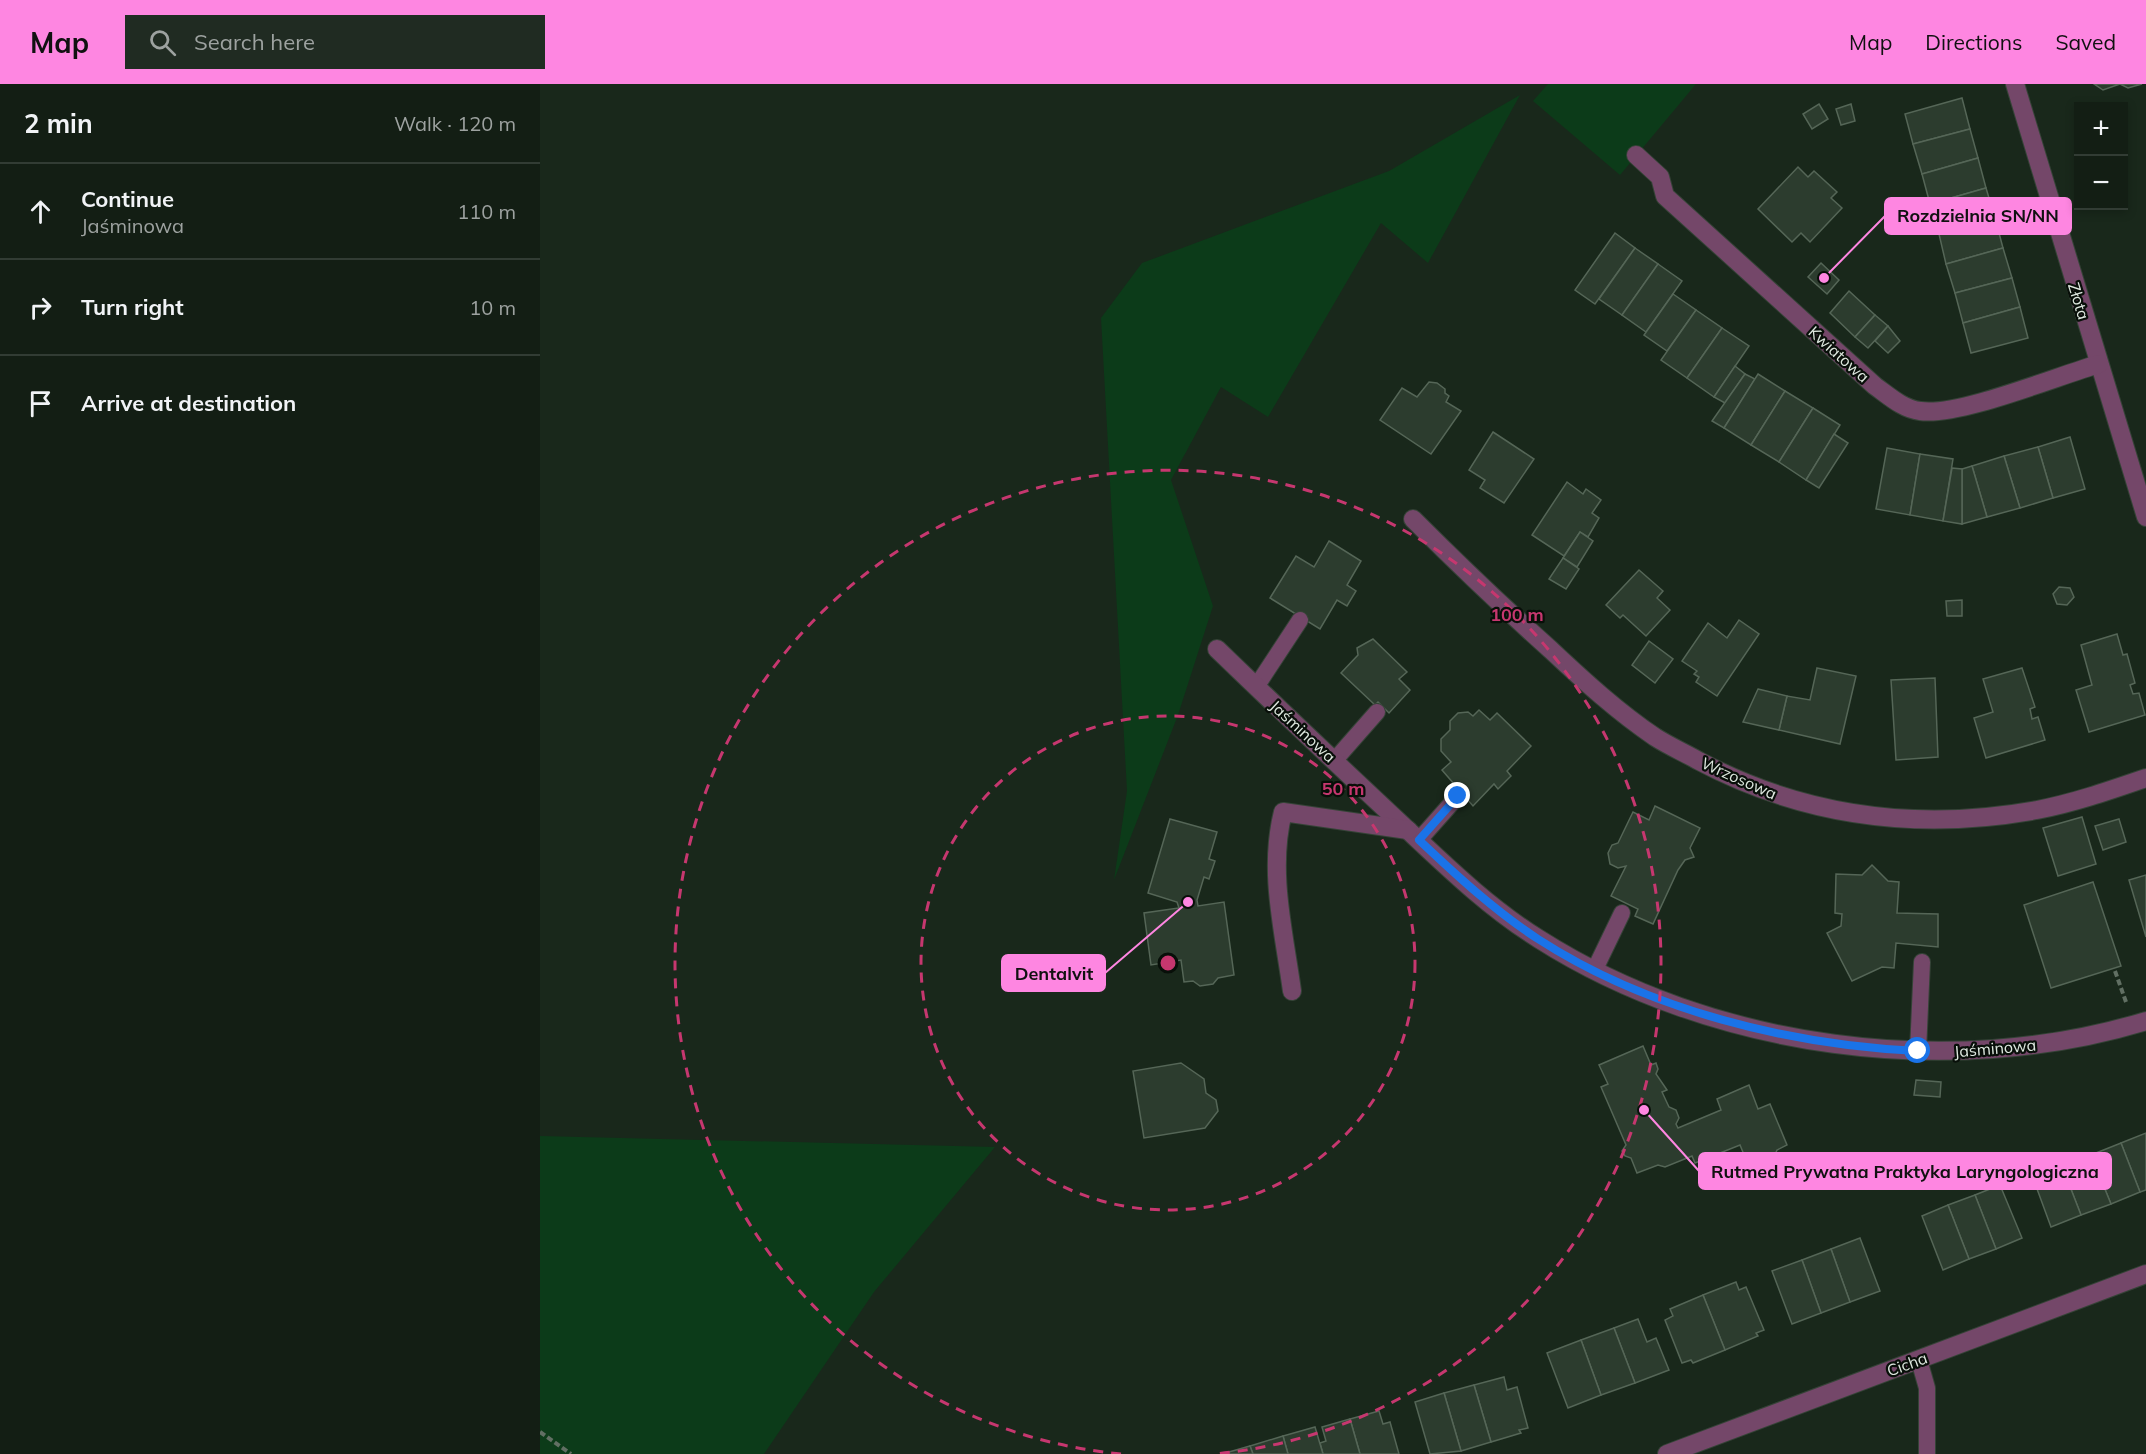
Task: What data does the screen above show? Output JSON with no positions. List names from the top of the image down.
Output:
{
  "streets": {
    "street": [
      "Złota",
      "Kwiatowa",
      "Jaśminowa",
      "Wrzosowa",
      "Cicha"
    ]
  },
  "crossings": [
    ["Złota", "Kwiatowa"]
  ],
  "places": ["Rozdzielnia SN/NN", "Dentalvit", "Rutmed Prywatna Praktyka Laryngologiczna"],
  "page": {
    "header": "Map",
    "search": "Search here",
    "nav": ["Map", "Directions", "Saved"],
    "heading": ["2 min", "Walk · 120 m"],
    "map_buttons": ["+", "−"],
    "list": [
      ["Continue", "Jaśminowa", "110 m"],
      ["Turn right", "10 m"],
      "Arrive at destination"
    ]
  },
  "rings": ["100 m", "50 m"]
}
